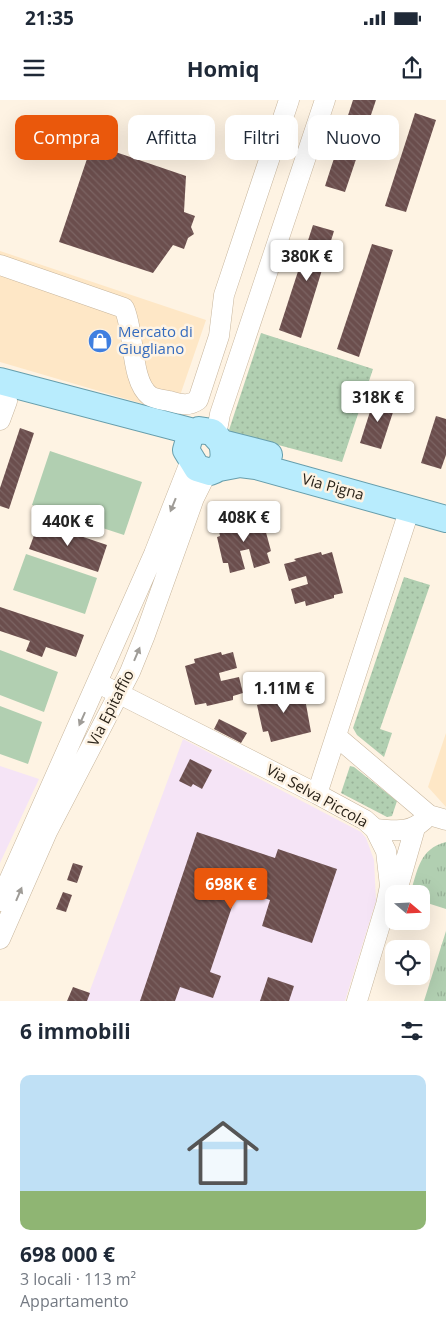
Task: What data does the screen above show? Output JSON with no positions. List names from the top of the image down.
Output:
{
  "streets": {
    "main road": ["Via Pigna"],
    "street": ["Via Epitaffio", "Via Selva Piccola"]
  },
  "crossings": [
    ["Via Pigna", "Via Epitaffio"],
    ["Via Epitaffio", "Via Selva Piccola"]
  ],
  "places": {
    "shop": ["Mercato di Giugliano"]
  },
  "north": "right",
  "page": {
    "status": "21:35",
    "header": "Homiq",
    "chip": [
      "Compra",
      "Affitta",
      "Filtri",
      "Nuovo"
    ],
    "price": [
      "380K €",
      "318K €",
      "408K €",
      "440K €",
      "1.11M €",
      "698K €"
    ],
    "heading": "6 immobili",
    "list": [
      {
        "name": "698 000 €",
        "note": "3 locali · 113 m² · Appartamento"
      }
    ]
  }
}
